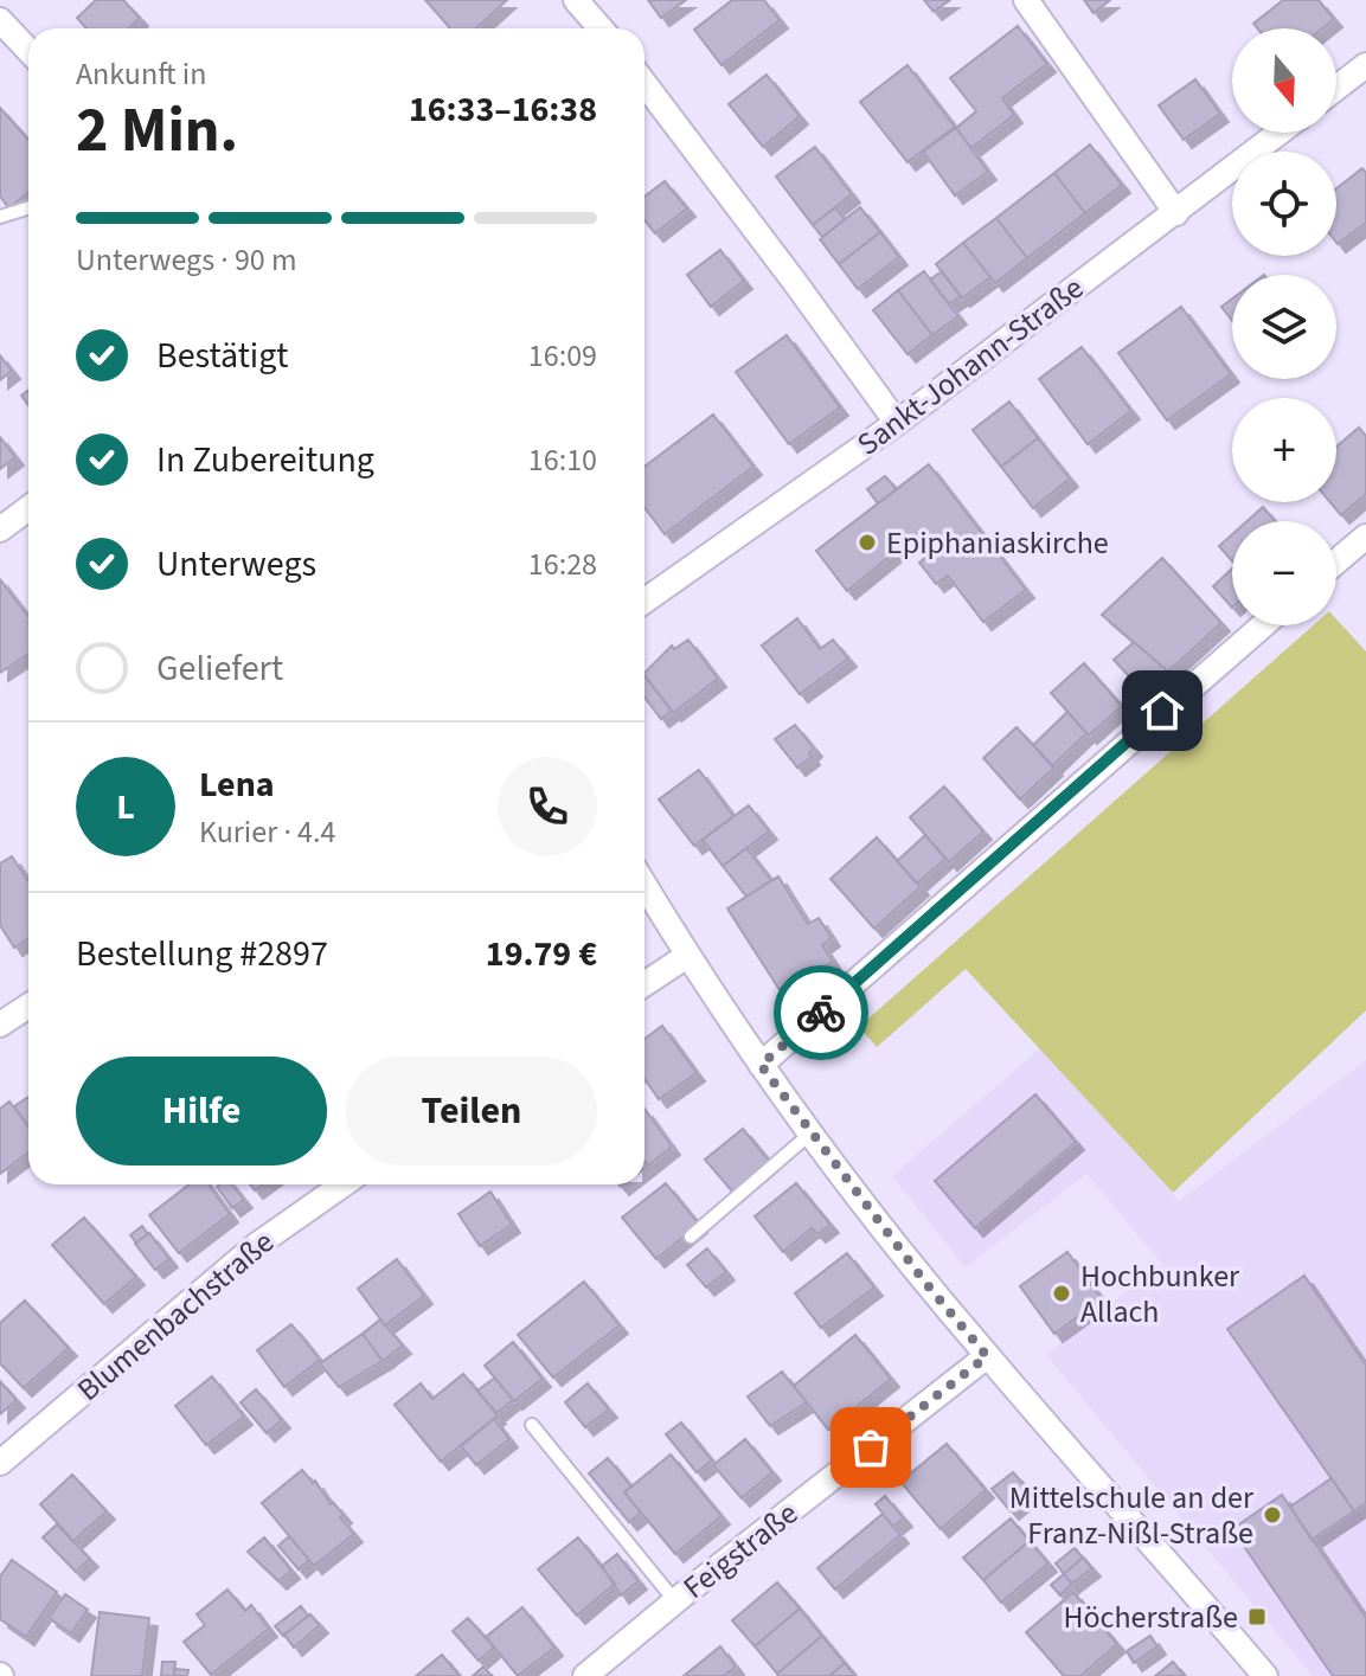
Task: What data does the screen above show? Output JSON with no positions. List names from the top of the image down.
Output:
{
  "streets": {
    "street": ["Sankt-Johann-Straße", "Blumenbachstraße", "Feigstraße"]
  },
  "places": {
    "other": ["Epiphaniaskirche", "Hochbunker Allach", "Mittelschule an der Franz-Nißl-Straße"],
    "transit": ["Höcherstraße"]
  },
  "north": "bottom",
  "page": {
    "map_buttons": ["+", "−"],
    "heading": ["2 Min.", "Ankunft in", "16:33–16:38"],
    "panel": [
      "Lena",
      "Kurier · 4.4",
      "Bestellung #2897",
      "19.79 €"
    ],
    "bar": "Unterwegs · 90 m",
    "list": [
      ["Bestätigt", "16:09"],
      ["In Zubereitung", "16:10"],
      ["Unterwegs", "16:28"],
      "Geliefert"
    ],
    "round": "L",
    "buttons": ["Hilfe", "Teilen"]
  }
}
